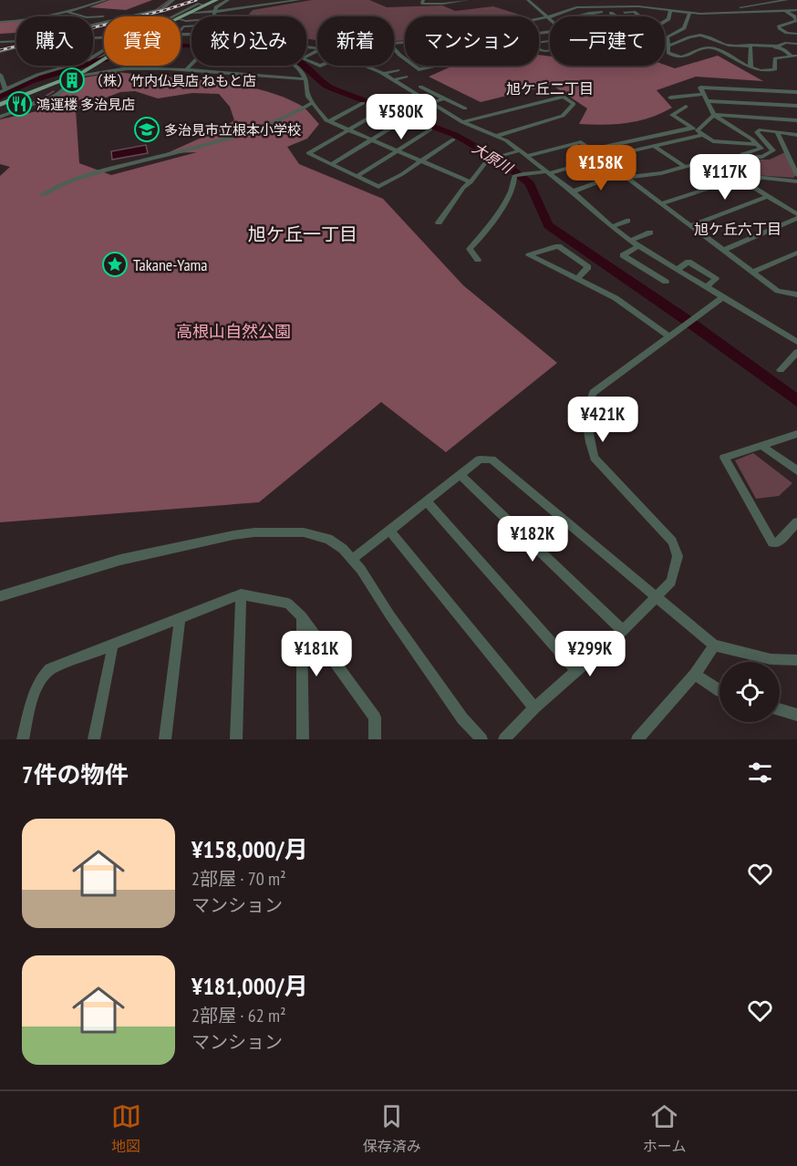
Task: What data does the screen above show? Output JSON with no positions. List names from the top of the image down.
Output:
{
  "districts": ["旭ケ丘二丁目", "旭ケ丘六丁目", "旭ケ丘一丁目"],
  "water": ["大原川"],
  "parks": ["高根山自然公園"],
  "places": {
    "building": ["（株）竹内仏具店 ねもと店"],
    "restaurant": ["鴻運楼 多治見店"],
    "school or university": ["多治見市立根本小学校"],
    "place": ["Takane-Yama"]
  },
  "page": {
    "chip": [
      "購入",
      "賃貸",
      "絞り込み",
      "新着",
      "マンション",
      "一戸建て"
    ],
    "price": [
      "¥580K",
      "¥158K",
      "¥117K",
      "¥421K",
      "¥182K",
      "¥181K",
      "¥299K"
    ],
    "heading": "7件の物件",
    "list": [
      {
        "name": "¥158,000/月",
        "note": "2部屋 · 70 m² · マンション"
      },
      {
        "name": "¥181,000/月",
        "note": "2部屋 · 62 m² · マンション"
      }
    ],
    "tabs": ["地図", "保存済み", "ホーム"]
  }
}
